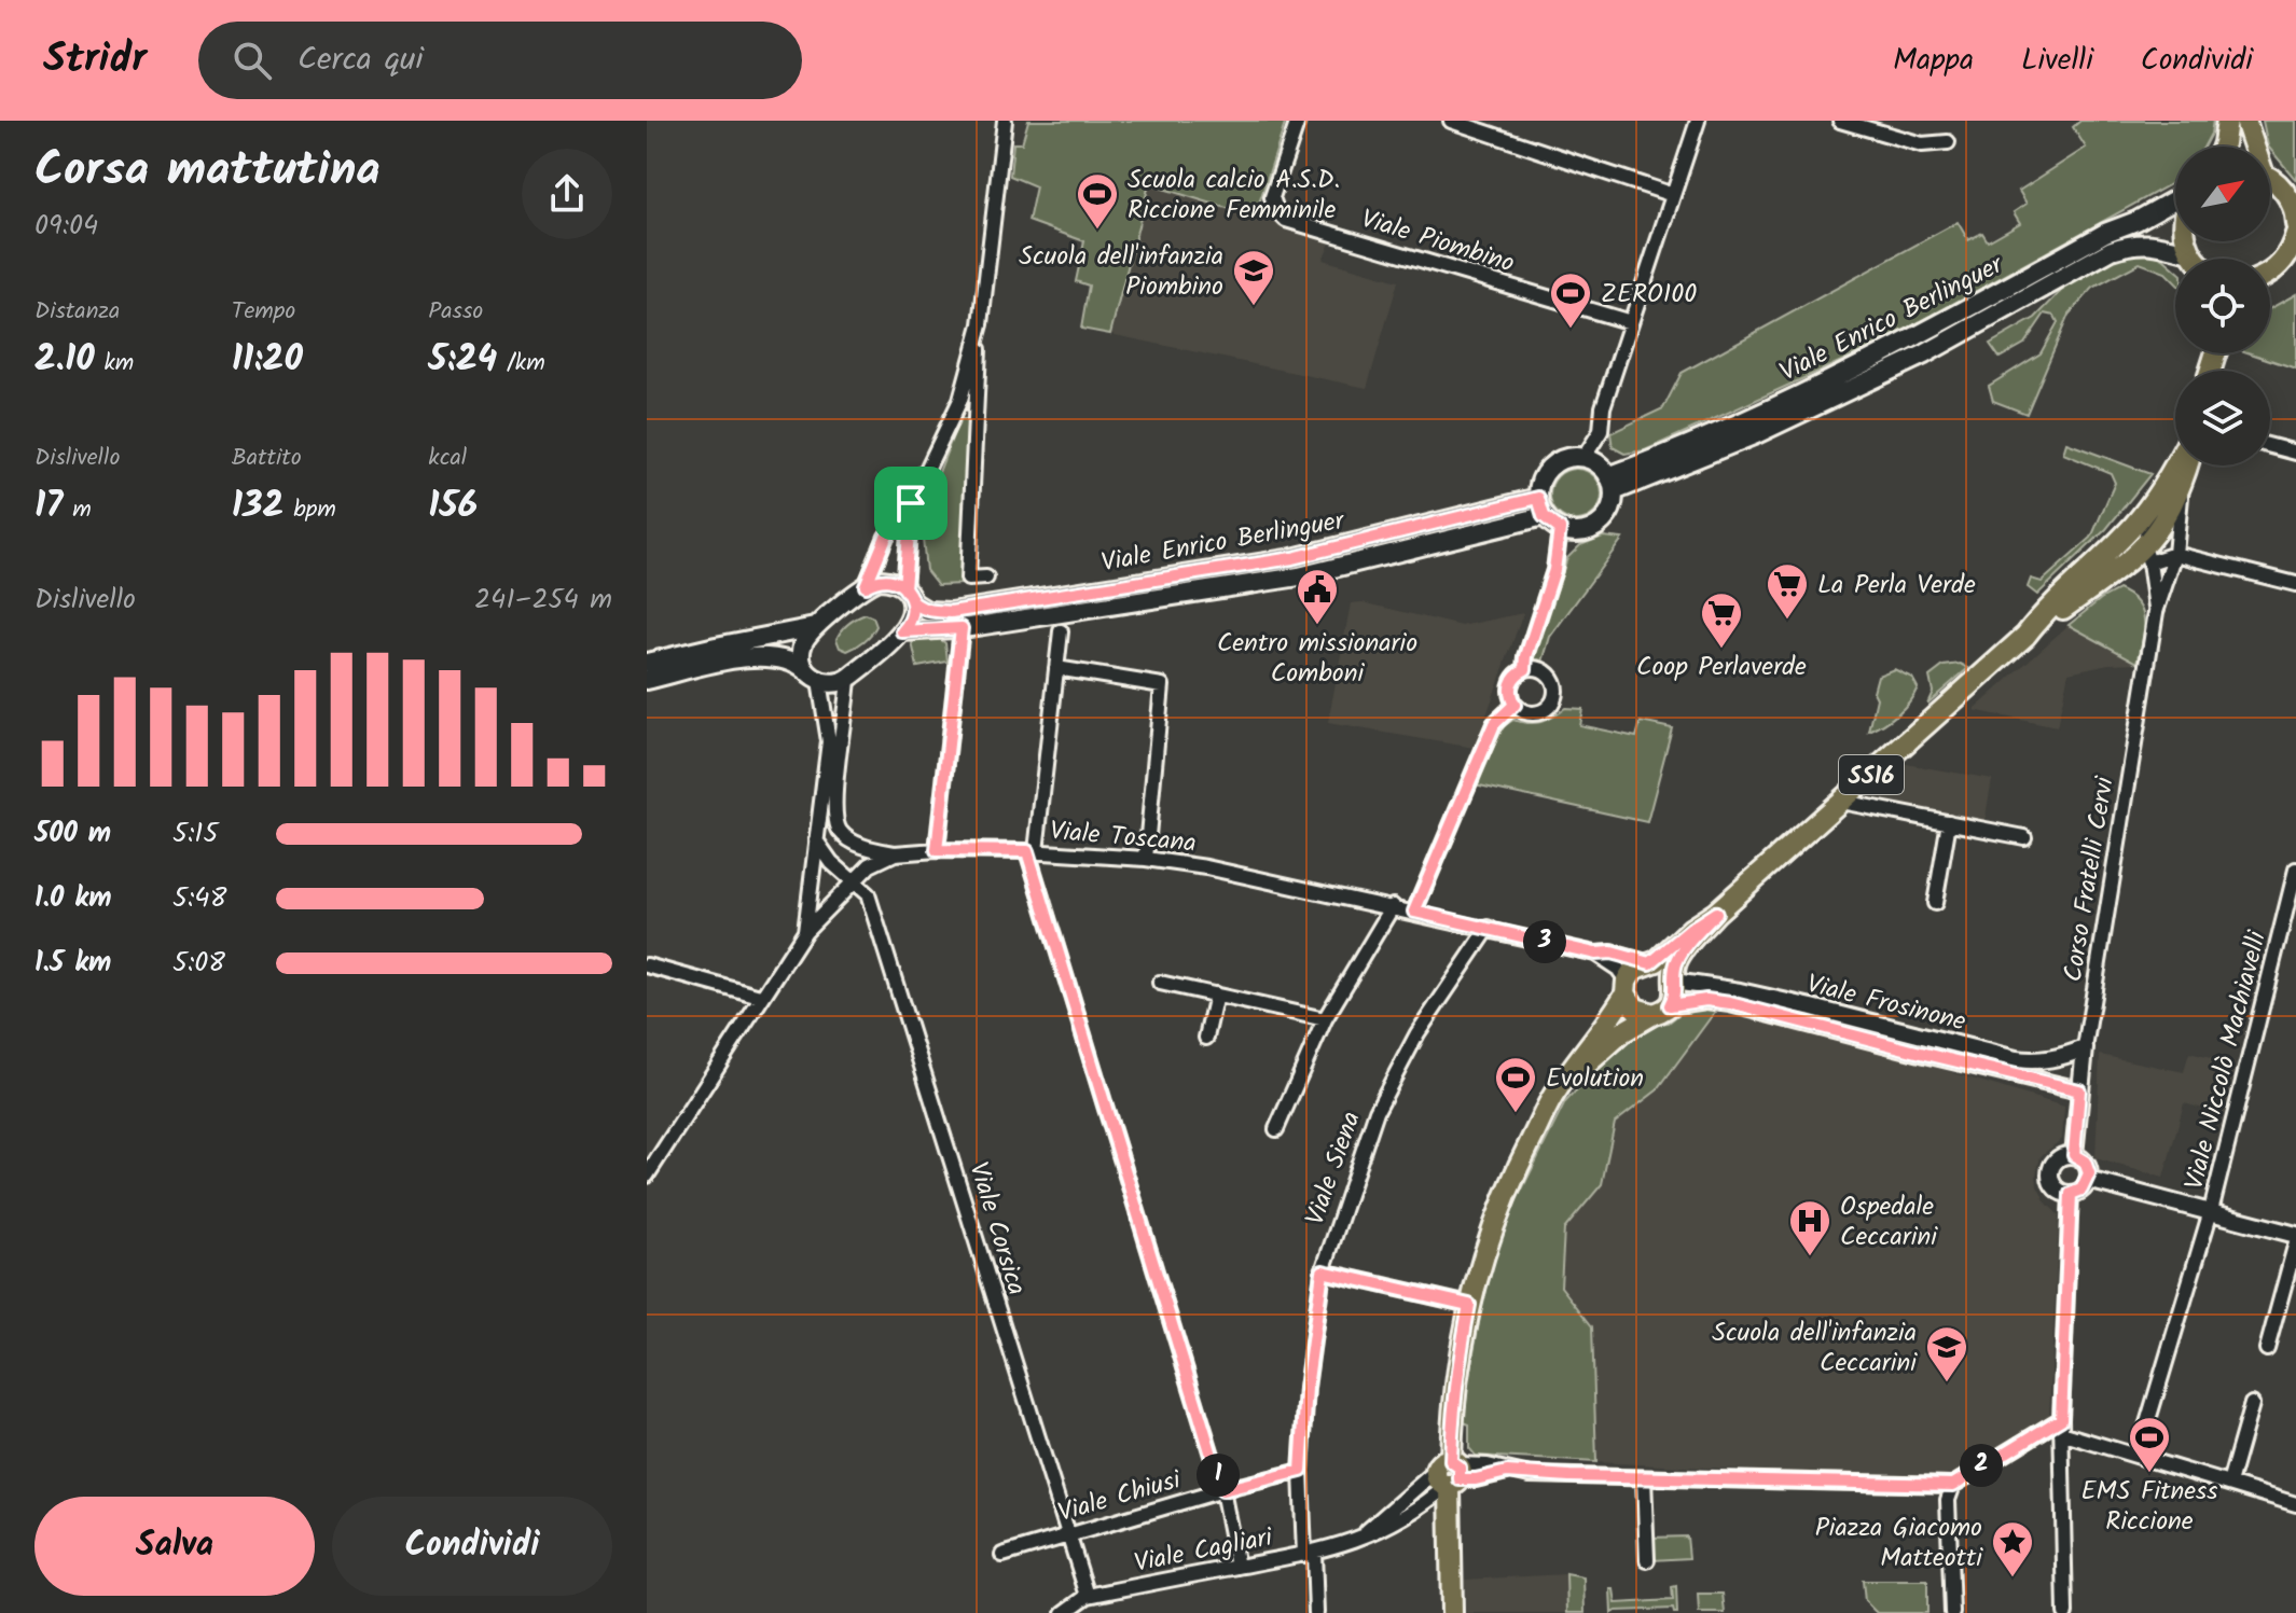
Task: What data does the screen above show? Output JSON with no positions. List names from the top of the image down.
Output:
{
  "streets": {
    "main road": ["Viale Enrico Berlinguer", "SS16"],
    "street": [
      "Viale Piombino",
      "Viale Toscana",
      "Corso Fratelli Cervi",
      "Viale Frosinone",
      "Viale Niccolò Machiavelli",
      "Viale Siena",
      "Viale Corsica",
      "Viale Chiusi",
      "Viale Cagliari"
    ]
  },
  "crossings": [
    ["SS16", "Viale Toscana"],
    ["SS16", "Corso Fratelli Cervi"],
    ["SS16", "Viale Frosinone"],
    ["SS16", "Viale Cagliari"],
    ["Viale Toscana", "Viale Frosinone"],
    ["Viale Toscana", "Viale Siena"],
    ["Viale Toscana", "Viale Corsica"],
    ["Corso Fratelli Cervi", "Viale Frosinone"],
    ["Viale Siena", "Viale Chiusi"],
    ["Viale Siena", "Viale Cagliari"],
    ["Viale Corsica", "Viale Chiusi"],
    ["Viale Corsica", "Viale Cagliari"]
  ],
  "places": {
    "sports": [
      "Scuola calcio A.S.D. Riccione Femminile",
      "ZERO100",
      "Evolution",
      "EMS Fitness Riccione"
    ],
    "school or university": ["Scuola dell'infanzia Piombino", "Scuola dell'infanzia Ceccarini"],
    "supermarket": ["La Perla Verde", "Coop Perlaverde"],
    "public building": ["Centro missionario Comboni"],
    "hospital": ["Ospedale Ceccarini"],
    "place": ["Piazza Giacomo Matteotti"]
  },
  "north": "top right",
  "page": {
    "header": "Stridr",
    "search": "Cerca qui",
    "nav": ["Mappa", "Livelli", "Condividi"],
    "heading": ["Corsa mattutina", "09:04"],
    "stats": [
      ["Distanza", "2.10 km"],
      ["Tempo", "11:20"],
      ["Passo", "5:24 /km"],
      ["Dislivello", "17 m"],
      ["Battito", "132 bpm"],
      ["kcal", "156"]
    ],
    "chart": ["Dislivello", "241–254 m"],
    "list": [
      {
        "name": "500 m",
        "note": "5:15"
      },
      {
        "name": "1.0 km",
        "note": "5:48"
      },
      {
        "name": "1.5 km",
        "note": "5:08"
      }
    ],
    "pins": ["3", "2", "1"],
    "buttons": ["Salva", "Condividi"]
  }
}
